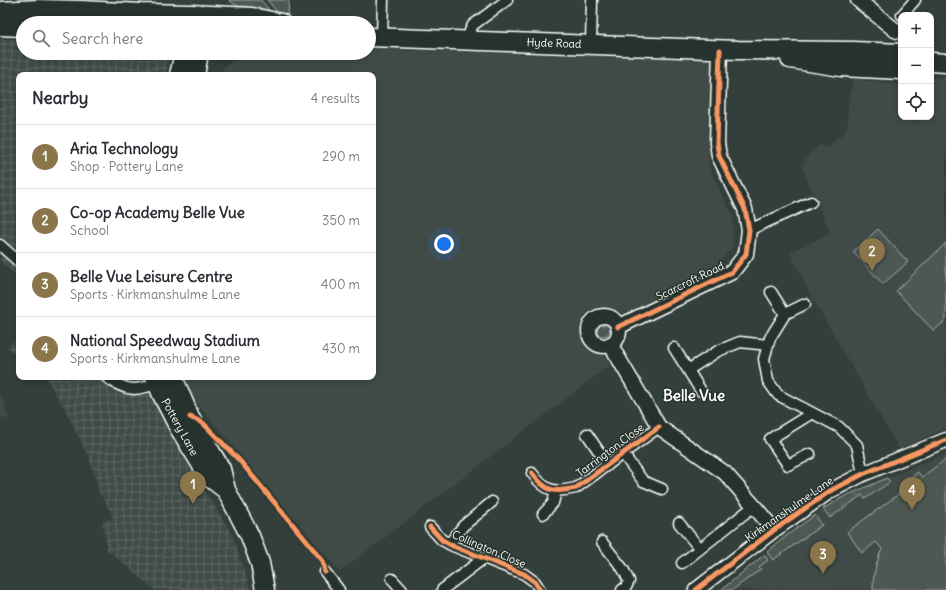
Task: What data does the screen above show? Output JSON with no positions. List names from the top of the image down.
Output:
{
  "streets": {
    "highway": ["Hyde Road", "Pottery Lane"],
    "street": [
      "Scarcroft Road",
      "Tarrington Close",
      "Kirkmanshulme Lane",
      "Collington Close"
    ]
  },
  "crossings": [
    ["Hyde Road", "Scarcroft Road"]
  ],
  "districts": ["Belle Vue"],
  "page": {
    "map_buttons": ["+", "−"],
    "search": "Search here",
    "heading": ["Nearby", "4 results"],
    "list": [
      {
        "mark": "1",
        "name": "Aria Technology",
        "note": "Shop · Pottery Lane",
        "value": "290 m"
      },
      {
        "mark": "2",
        "name": "Co-op Academy Belle Vue",
        "note": "School",
        "value": "350 m"
      },
      {
        "mark": "3",
        "name": "Belle Vue Leisure Centre",
        "note": "Sports · Kirkmanshulme Lane",
        "value": "400 m"
      },
      {
        "mark": "4",
        "name": "National Speedway Stadium",
        "note": "Sports · Kirkmanshulme Lane",
        "value": "430 m"
      }
    ],
    "pins": [
      "2",
      "1",
      "4",
      "3"
    ]
  }
}
